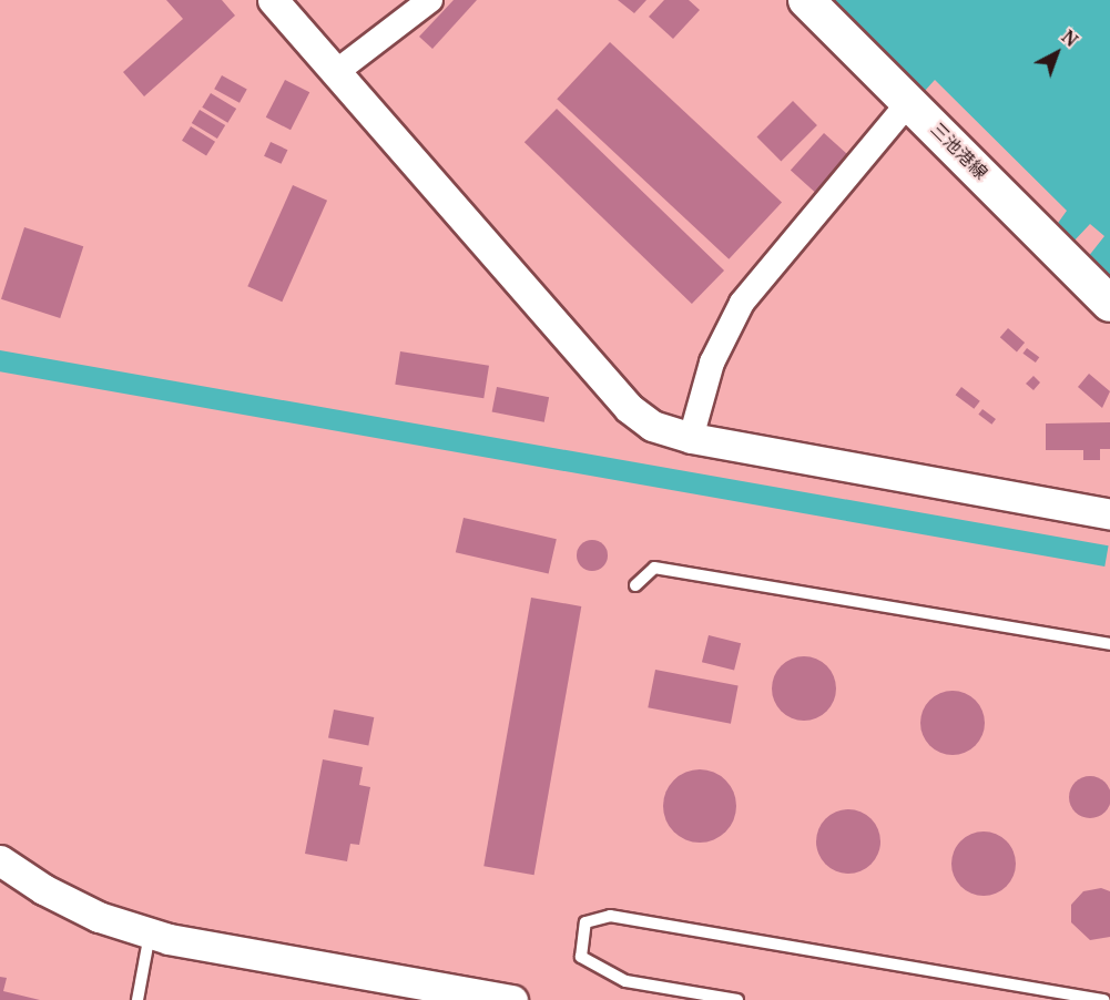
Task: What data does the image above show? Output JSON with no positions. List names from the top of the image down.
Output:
{
  "streets": {
    "main road": ["三池港線"]
  },
  "north": "top right"
}
